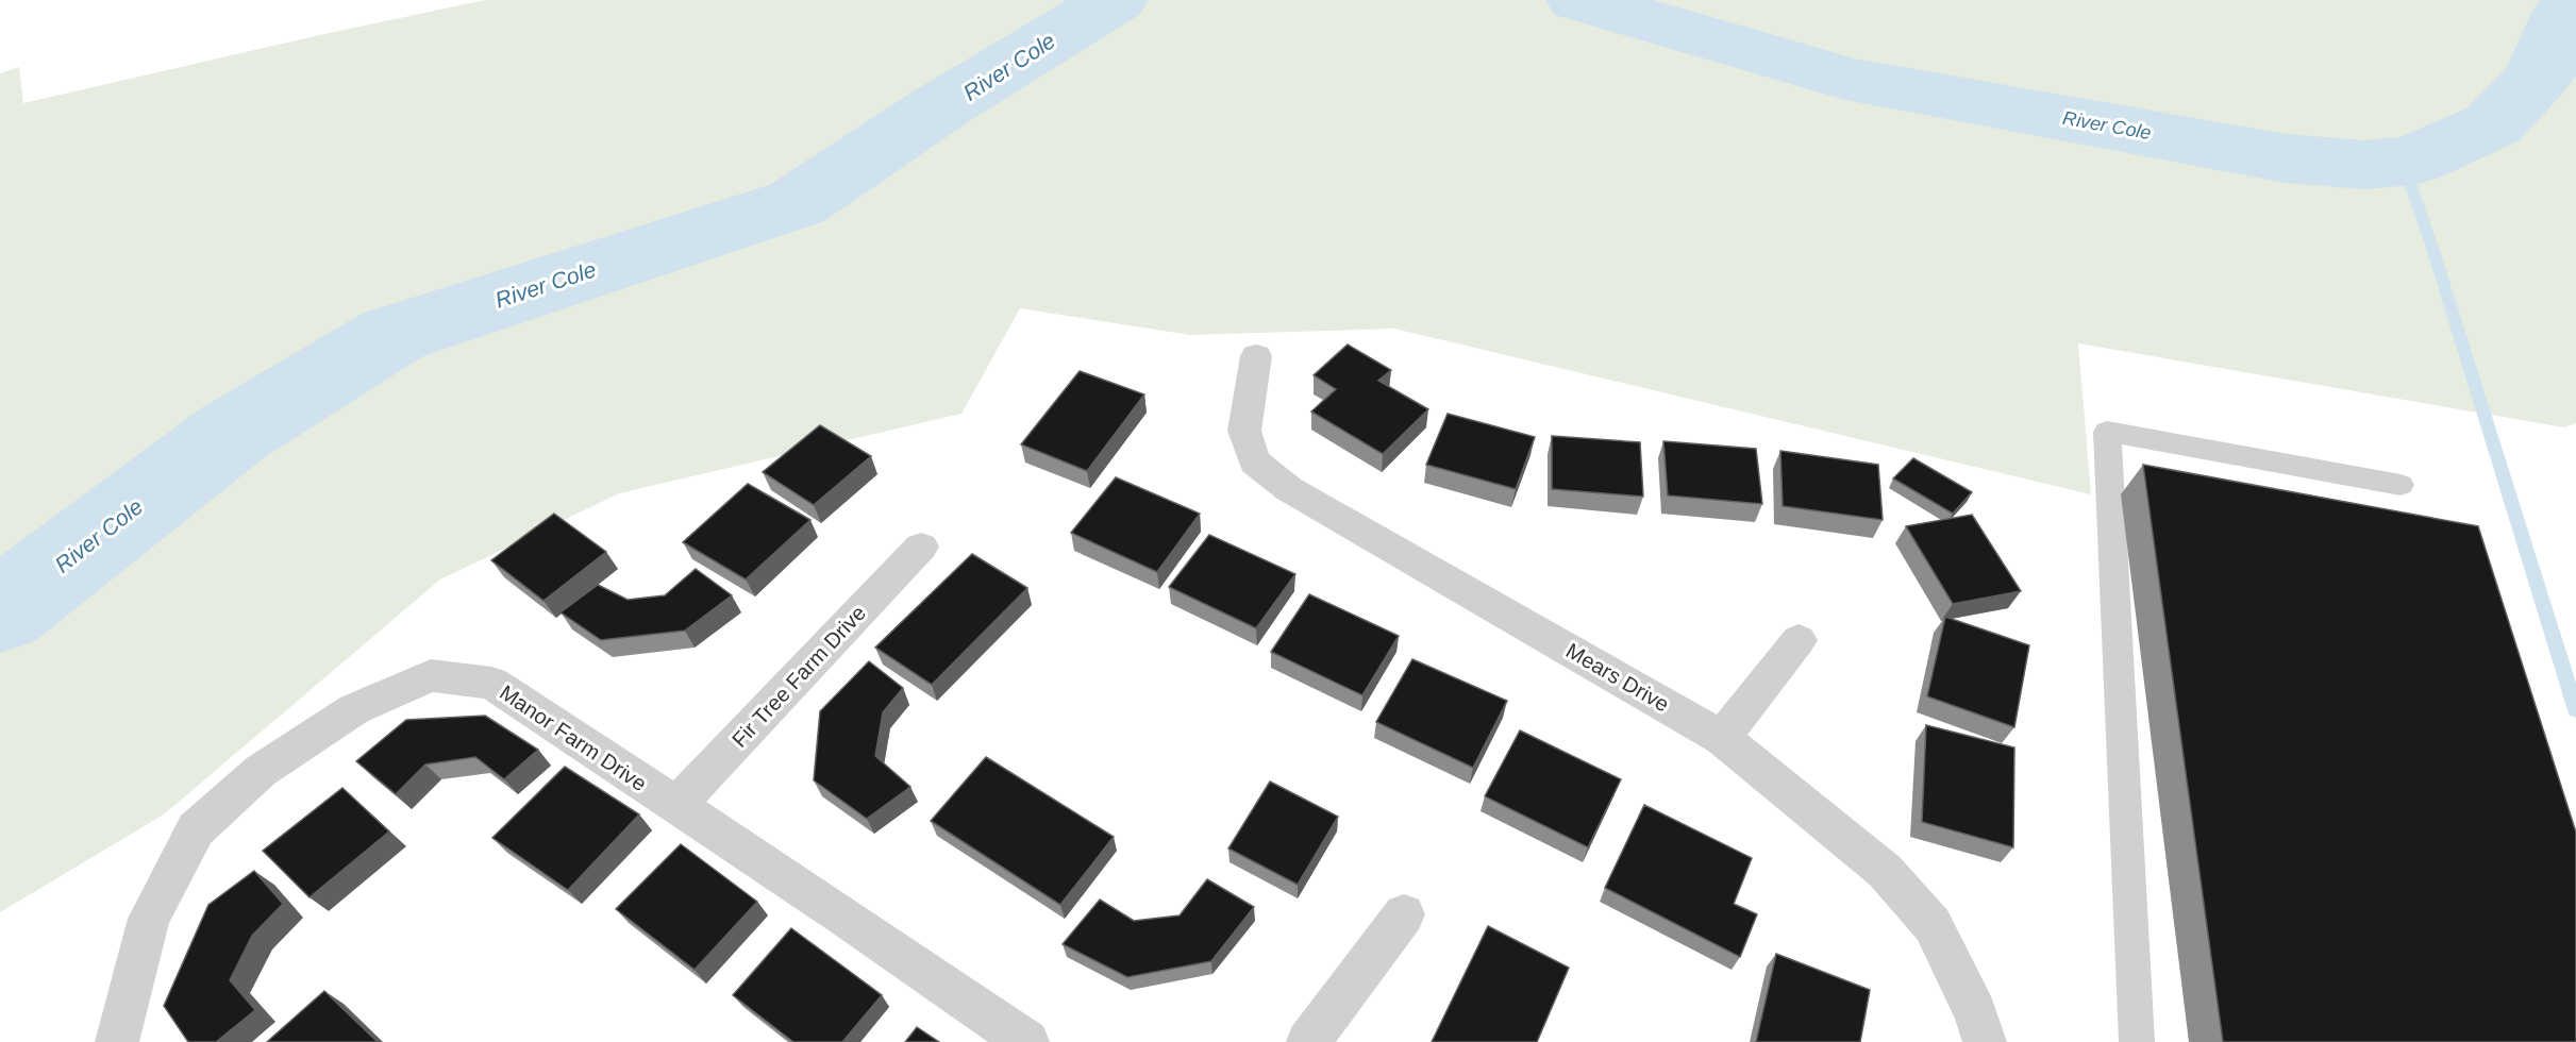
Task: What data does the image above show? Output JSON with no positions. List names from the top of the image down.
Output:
{
  "streets": {
    "street": ["Fir Tree Farm Drive", "Mears Drive", "Manor Farm Drive"]
  },
  "crossings": [
    ["Fir Tree Farm Drive", "Manor Farm Drive"]
  ],
  "water": ["River Cole"]
}
